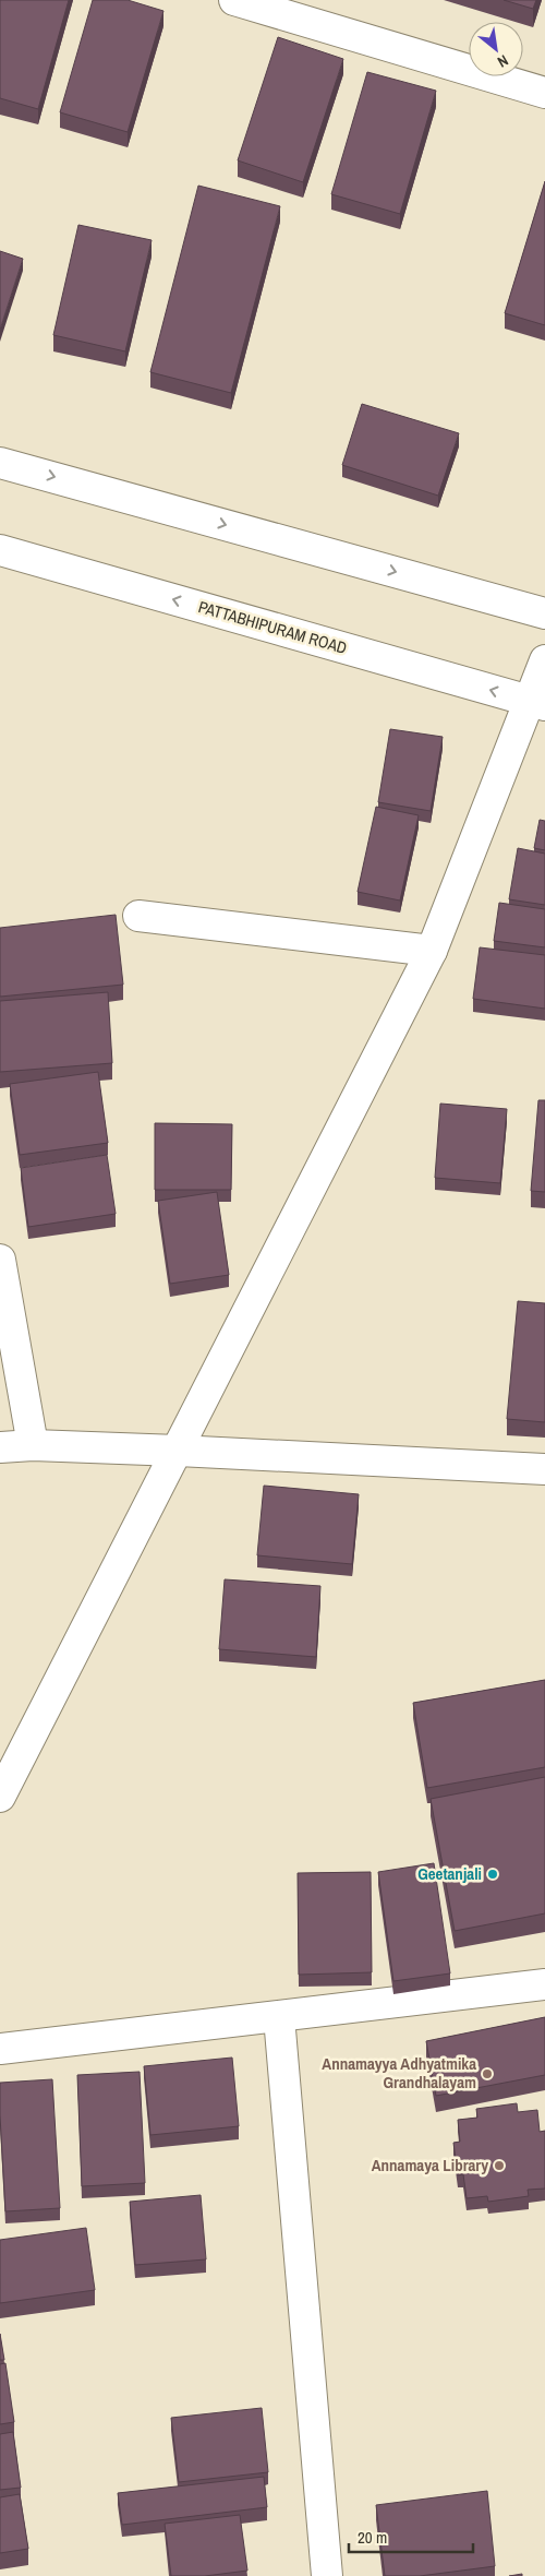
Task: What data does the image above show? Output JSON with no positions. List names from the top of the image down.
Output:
{
  "streets": {
    "street": ["PATTABHIPURAM ROAD"]
  },
  "places": ["Geetanjali", "Annamayya Adhyatmika Grandhalayam", "Annamaya Library"],
  "scale_bar": "20 m",
  "north": "bottom right"
}
